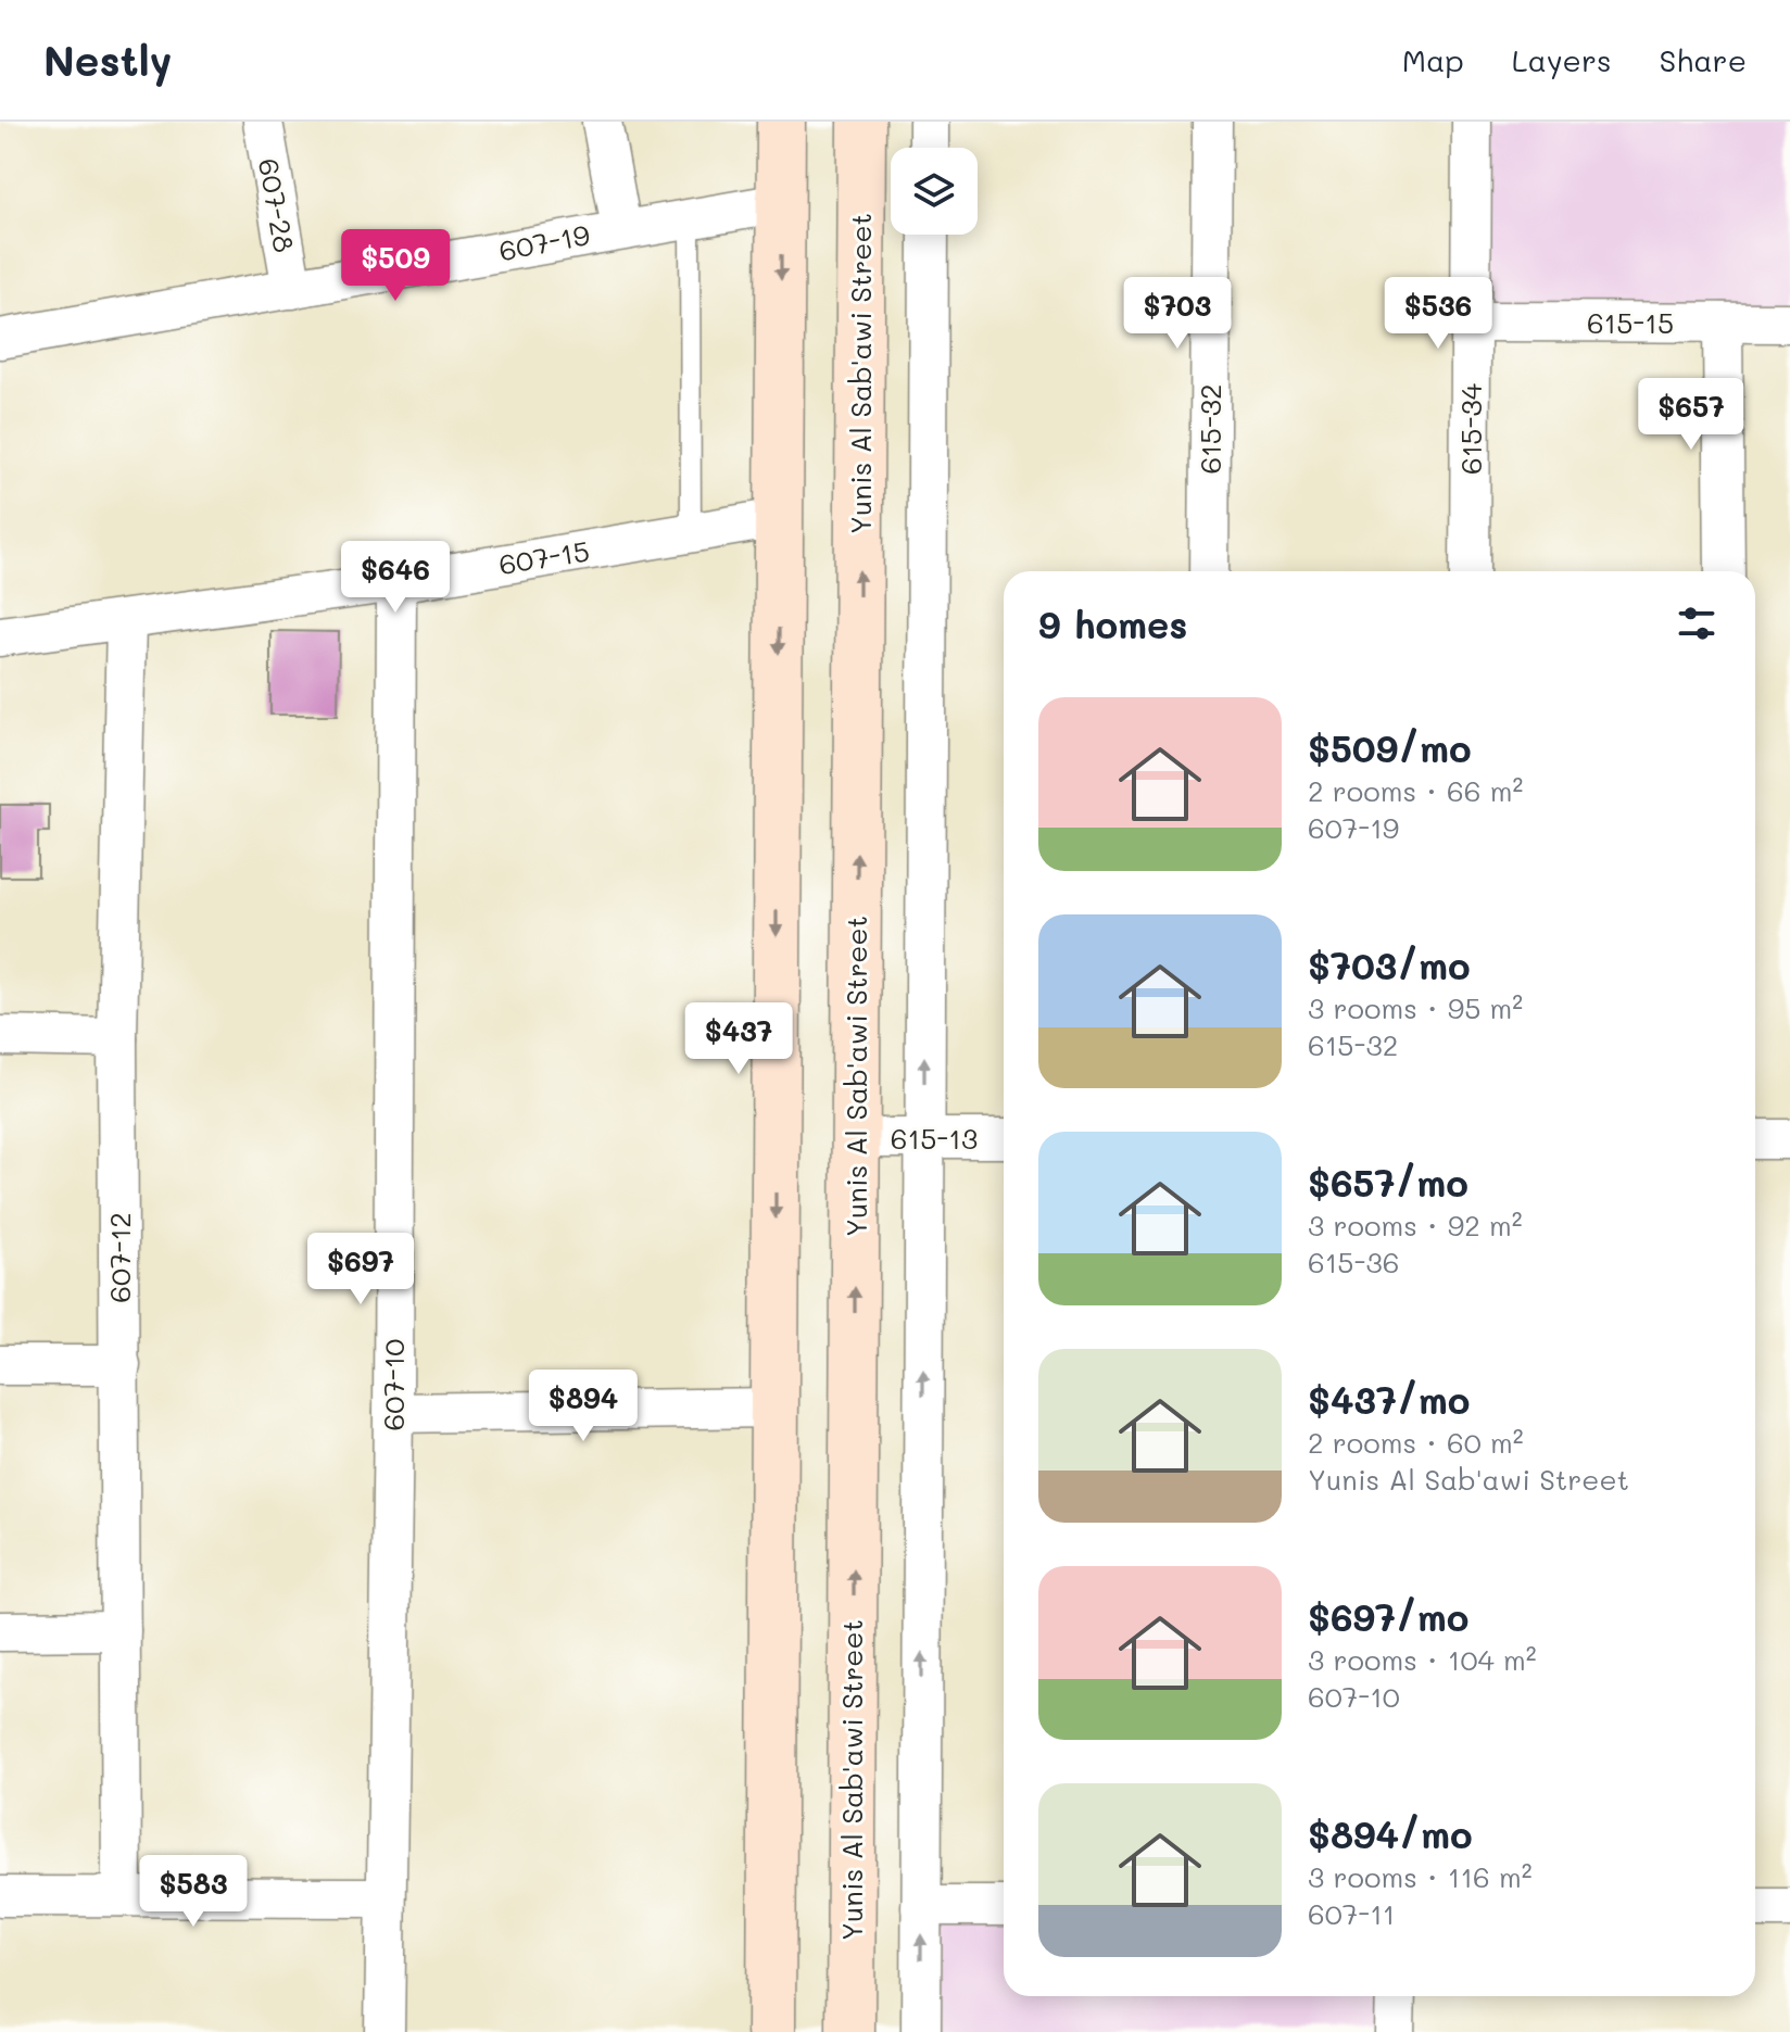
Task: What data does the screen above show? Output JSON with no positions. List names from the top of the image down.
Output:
{
  "streets": {
    "main road": ["Yunis Al Sab'awi Street"],
    "street": [
      "607-28",
      "607-19",
      "615-15",
      "615-32",
      "615-34",
      "607-15",
      "615-13",
      "607-12",
      "607-10"
    ]
  },
  "crossings": [
    ["607-28", "607-19"],
    ["615-15", "615-34"],
    ["Yunis Al Sab'awi Street", "615-13"],
    ["607-15", "607-12"],
    ["607-15", "607-10"]
  ],
  "page": {
    "header": "Nestly",
    "nav": ["Map", "Layers", "Share"],
    "price": [
      "$509",
      "$703",
      "$536",
      "$657",
      "$646",
      "$437",
      "$697",
      "$894",
      "$583"
    ],
    "heading": "9 homes",
    "list": [
      {
        "name": "$509/mo",
        "note": "2 rooms · 66 m² · 607-19"
      },
      {
        "name": "$703/mo",
        "note": "3 rooms · 95 m² · 615-32"
      },
      {
        "name": "$657/mo",
        "note": "3 rooms · 92 m² · 615-36"
      },
      {
        "name": "$437/mo",
        "note": "2 rooms · 60 m² · Yunis Al Sab'awi Street"
      },
      {
        "name": "$697/mo",
        "note": "3 rooms · 104 m² · 607-10"
      },
      {
        "name": "$894/mo",
        "note": "3 rooms · 116 m² · 607-11"
      }
    ]
  }
}
